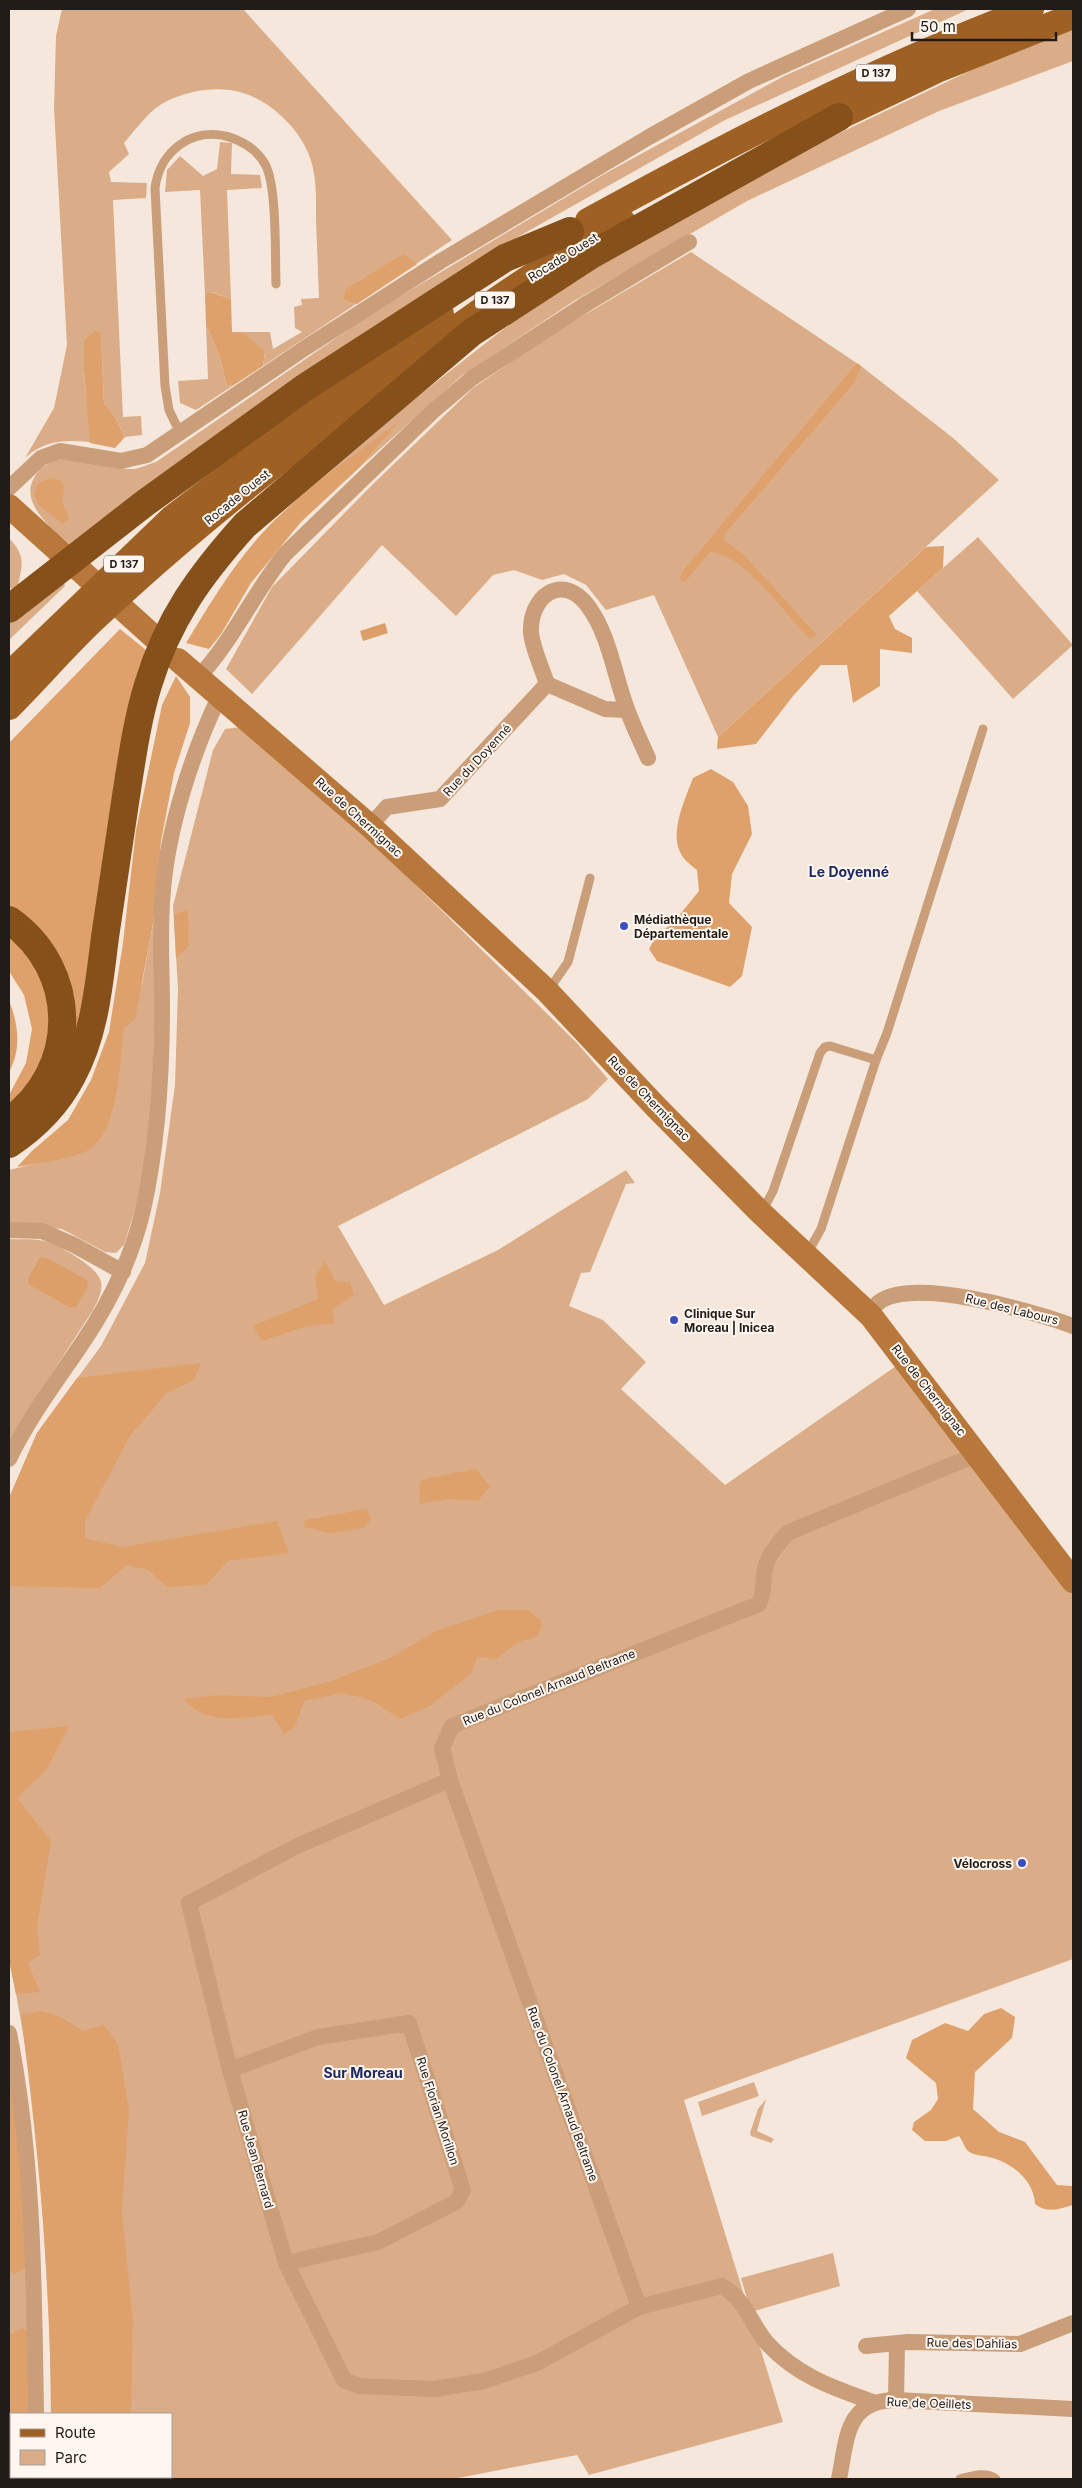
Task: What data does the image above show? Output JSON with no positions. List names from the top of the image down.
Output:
{
  "streets": {
    "main road": ["D 137", "Rocade Ouest"],
    "street": [
      "Rue du Doyenné",
      "Rue de Chermignac",
      "Rue des Labours",
      "Rue du Colonel Arnaud Beltrame",
      "Rue Florian Morillon",
      "Rue Jean Bernard",
      "Rue des Dahlias",
      "Rue de Oeillets"
    ]
  },
  "crossings": [
    ["Rue du Doyenné", "Rue de Chermignac"],
    ["Rue de Chermignac", "Rue des Labours"],
    ["Rue de Chermignac", "Rue du Colonel Arnaud Beltrame"],
    ["Rue du Colonel Arnaud Beltrame", "Rue Jean Bernard"],
    ["Rue Florian Morillon", "Rue Jean Bernard"],
    ["Rue Jean Bernard", "Rue de Oeillets"]
  ],
  "districts": ["Le Doyenné", "Sur Moreau"],
  "places": ["Médiathèque Départementale", "Clinique Sur Moreau | Inicea", "Vélocross"],
  "legend": ["Route", "Parc"],
  "scale_bar": "50 m"
}
